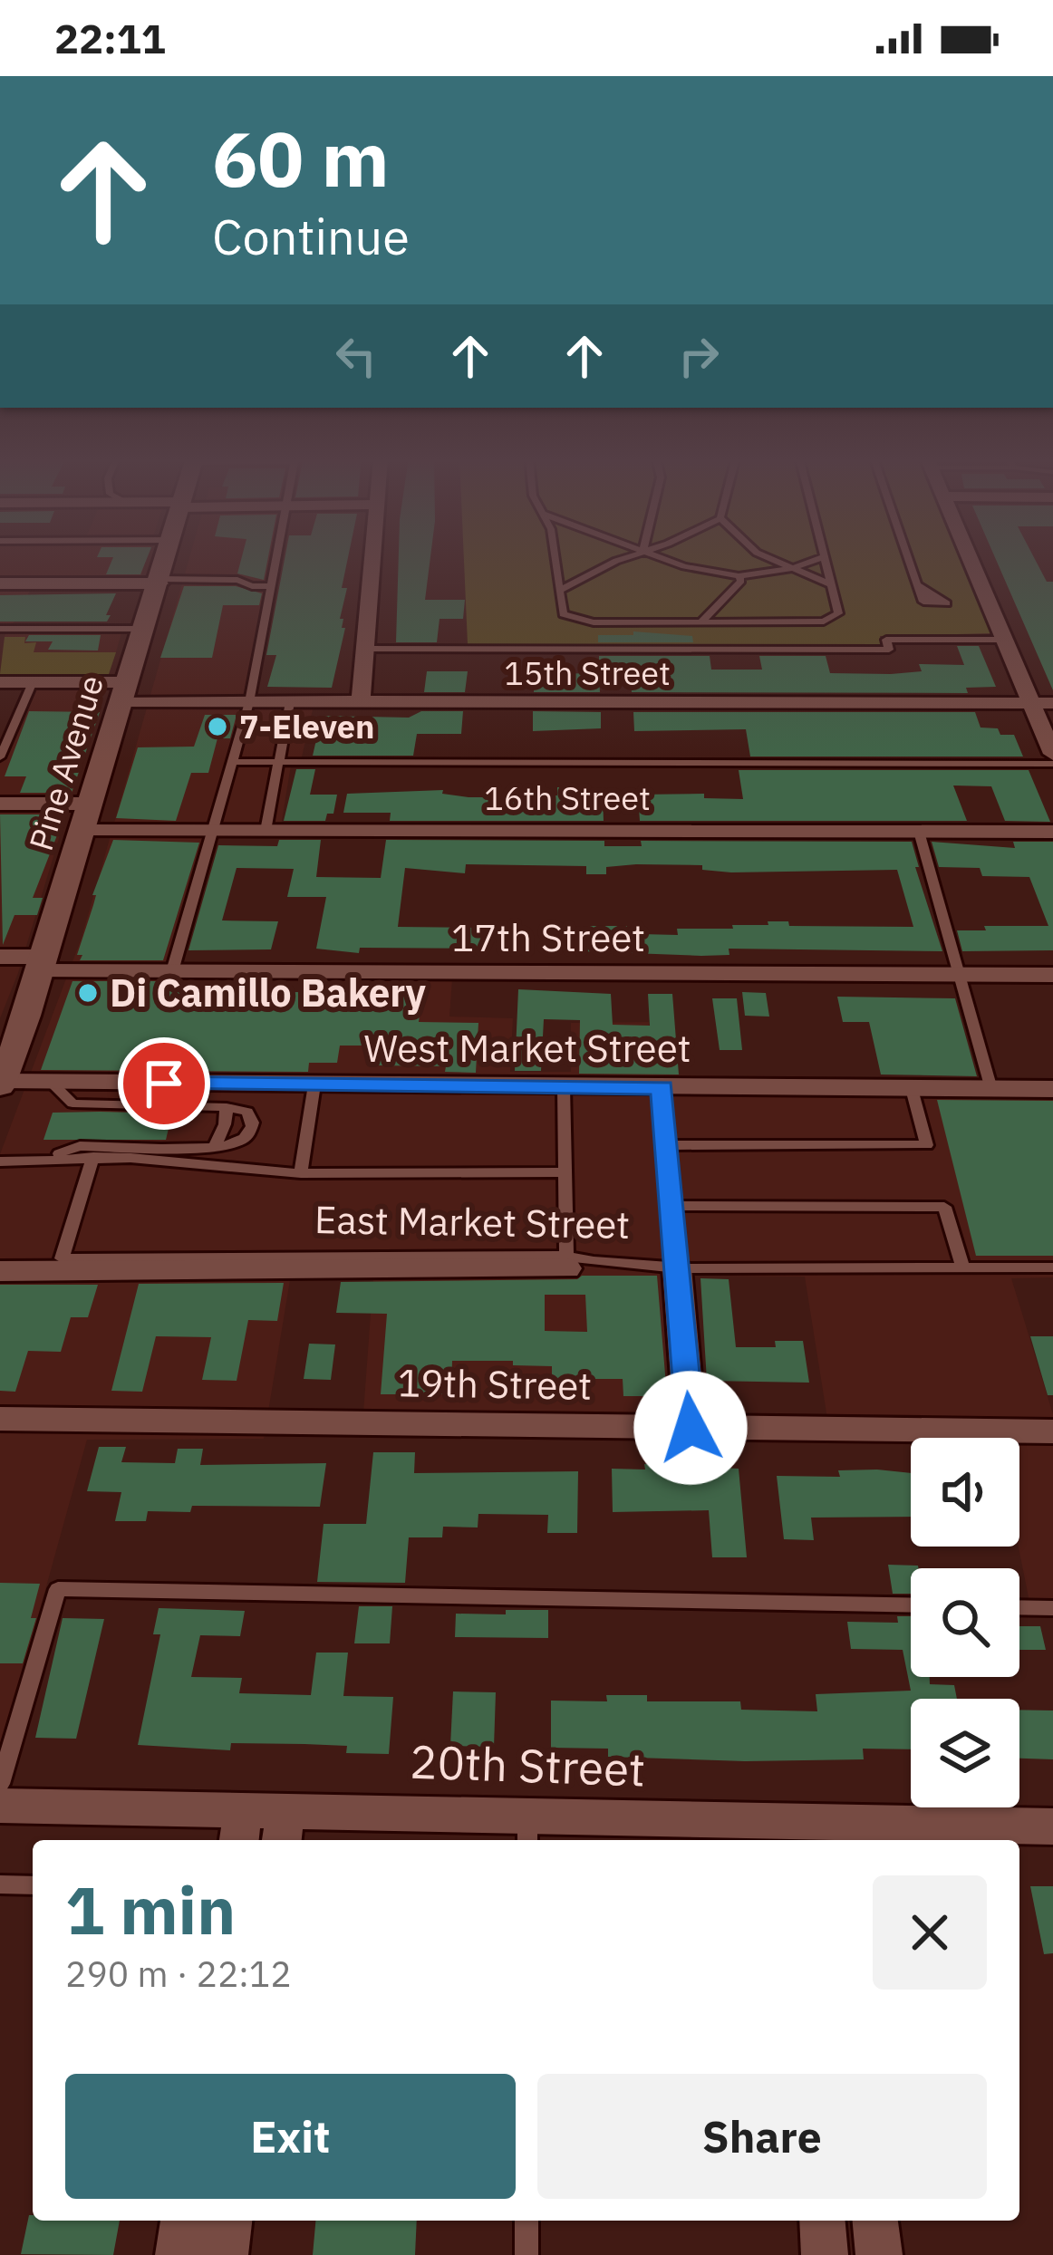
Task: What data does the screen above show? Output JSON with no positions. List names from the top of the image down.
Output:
{
  "streets": {
    "main road": ["Pine Avenue"],
    "street": [
      "15th Street",
      "16th Street",
      "17th Street",
      "West Market Street",
      "East Market Street",
      "19th Street",
      "20th Street"
    ]
  },
  "crossings": [
    ["15th Street", "Pine Avenue"],
    ["Pine Avenue", "16th Street"],
    ["Pine Avenue", "17th Street"],
    ["Pine Avenue", "West Market Street"]
  ],
  "places": ["7-Eleven", "Di Camillo Bakery"],
  "page": {
    "status": "22:11",
    "turn": ["60 m", "Continue"],
    "heading": ["1 min", "290 m · 22:12"],
    "buttons": ["Exit", "Share"]
  }
}
